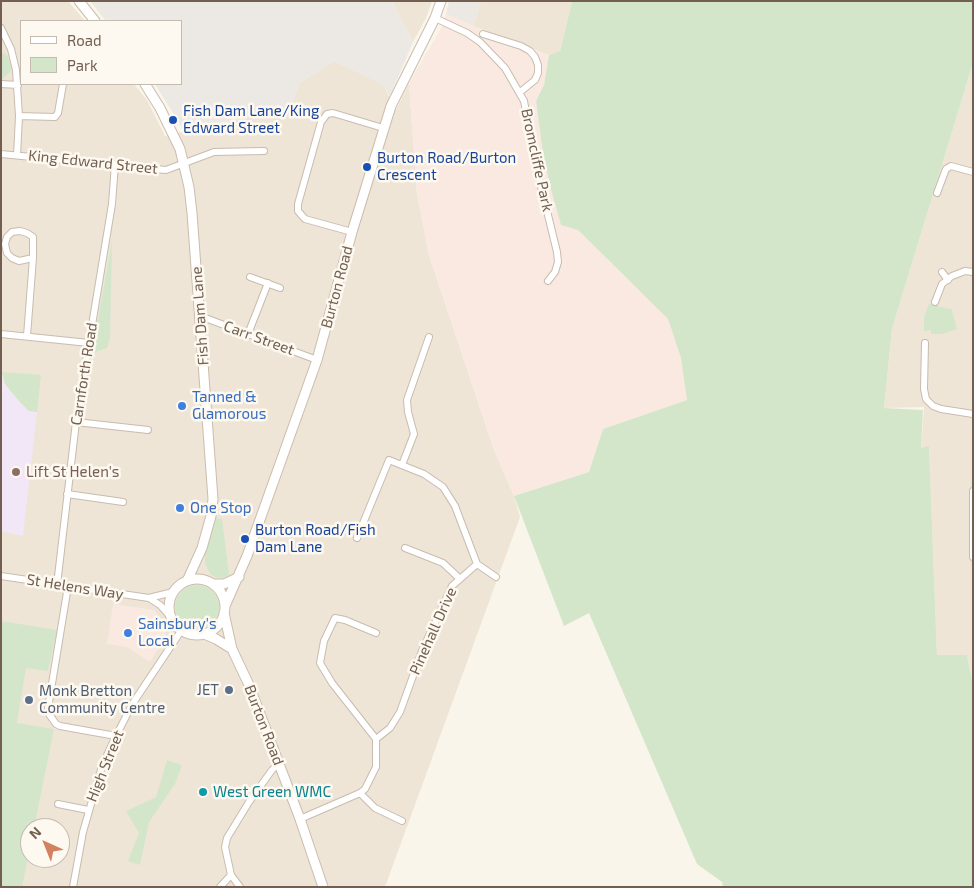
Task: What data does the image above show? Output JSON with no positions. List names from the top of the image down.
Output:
{
  "streets": {
    "street": [
      "Bromcliffe Park",
      "King Edward Street",
      "Burton Road",
      "Fish Dam Lane",
      "Carr Street",
      "Carnforth Road",
      "St Helens Way",
      "Pinehall Drive",
      "High Street"
    ]
  },
  "crossings": [
    ["Bromcliffe Park", "Burton Road"],
    ["King Edward Street", "Fish Dam Lane"],
    ["King Edward Street", "Carnforth Road"],
    ["Burton Road", "Fish Dam Lane"],
    ["Burton Road", "Carr Street"],
    ["Burton Road", "St Helens Way"],
    ["Burton Road", "High Street"],
    ["Fish Dam Lane", "Carr Street"],
    ["Fish Dam Lane", "St Helens Way"],
    ["Fish Dam Lane", "High Street"],
    ["Carnforth Road", "St Helens Way"],
    ["St Helens Way", "High Street"]
  ],
  "places": [
    "Fish Dam Lane/King Edward Street",
    "Burton Road/Burton Crescent",
    "Tanned & Glamorous",
    "Lift St Helen's",
    "One Stop",
    "Burton Road/Fish Dam Lane",
    "Sainsbury's Local",
    "JET",
    "Monk Bretton Community Centre",
    "West Green WMC"
  ],
  "legend": ["Road", "Park"],
  "north": "top left"
}
